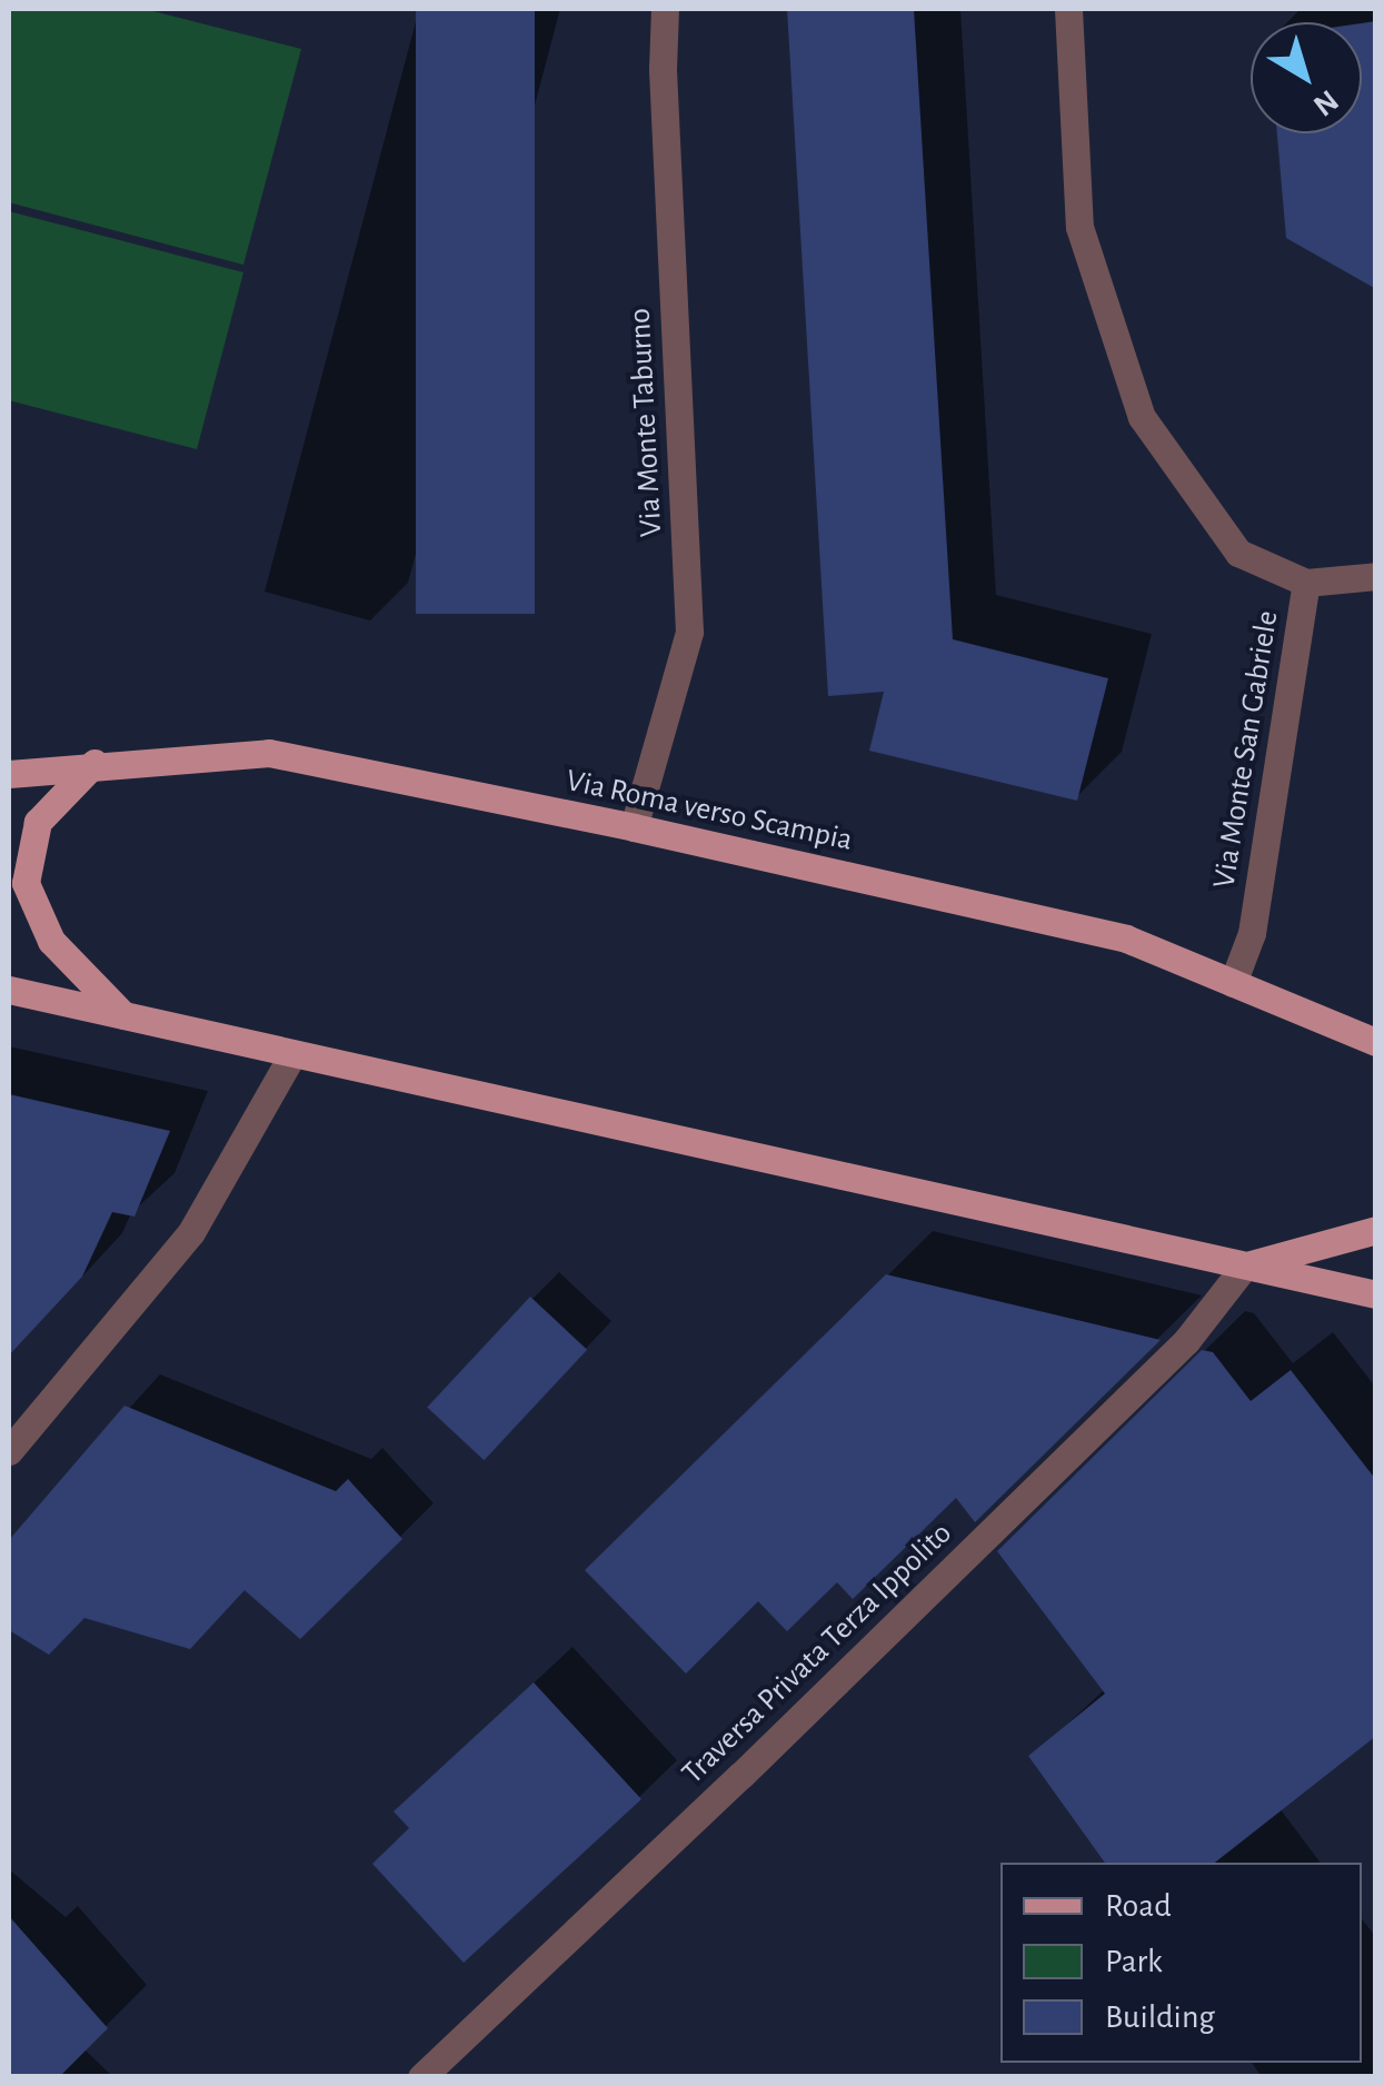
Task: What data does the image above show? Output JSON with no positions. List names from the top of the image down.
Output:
{
  "streets": {
    "main road": ["Via Roma verso Scampia"],
    "street": ["Via Monte Taburno", "Via Monte San Gabriele", "Traversa Privata Terza Ippolito"]
  },
  "crossings": [
    ["Via Monte Taburno", "Via Roma verso Scampia"],
    ["Via Monte San Gabriele", "Via Roma verso Scampia"]
  ],
  "legend": ["Road", "Park", "Building"],
  "north": "bottom right"
}
